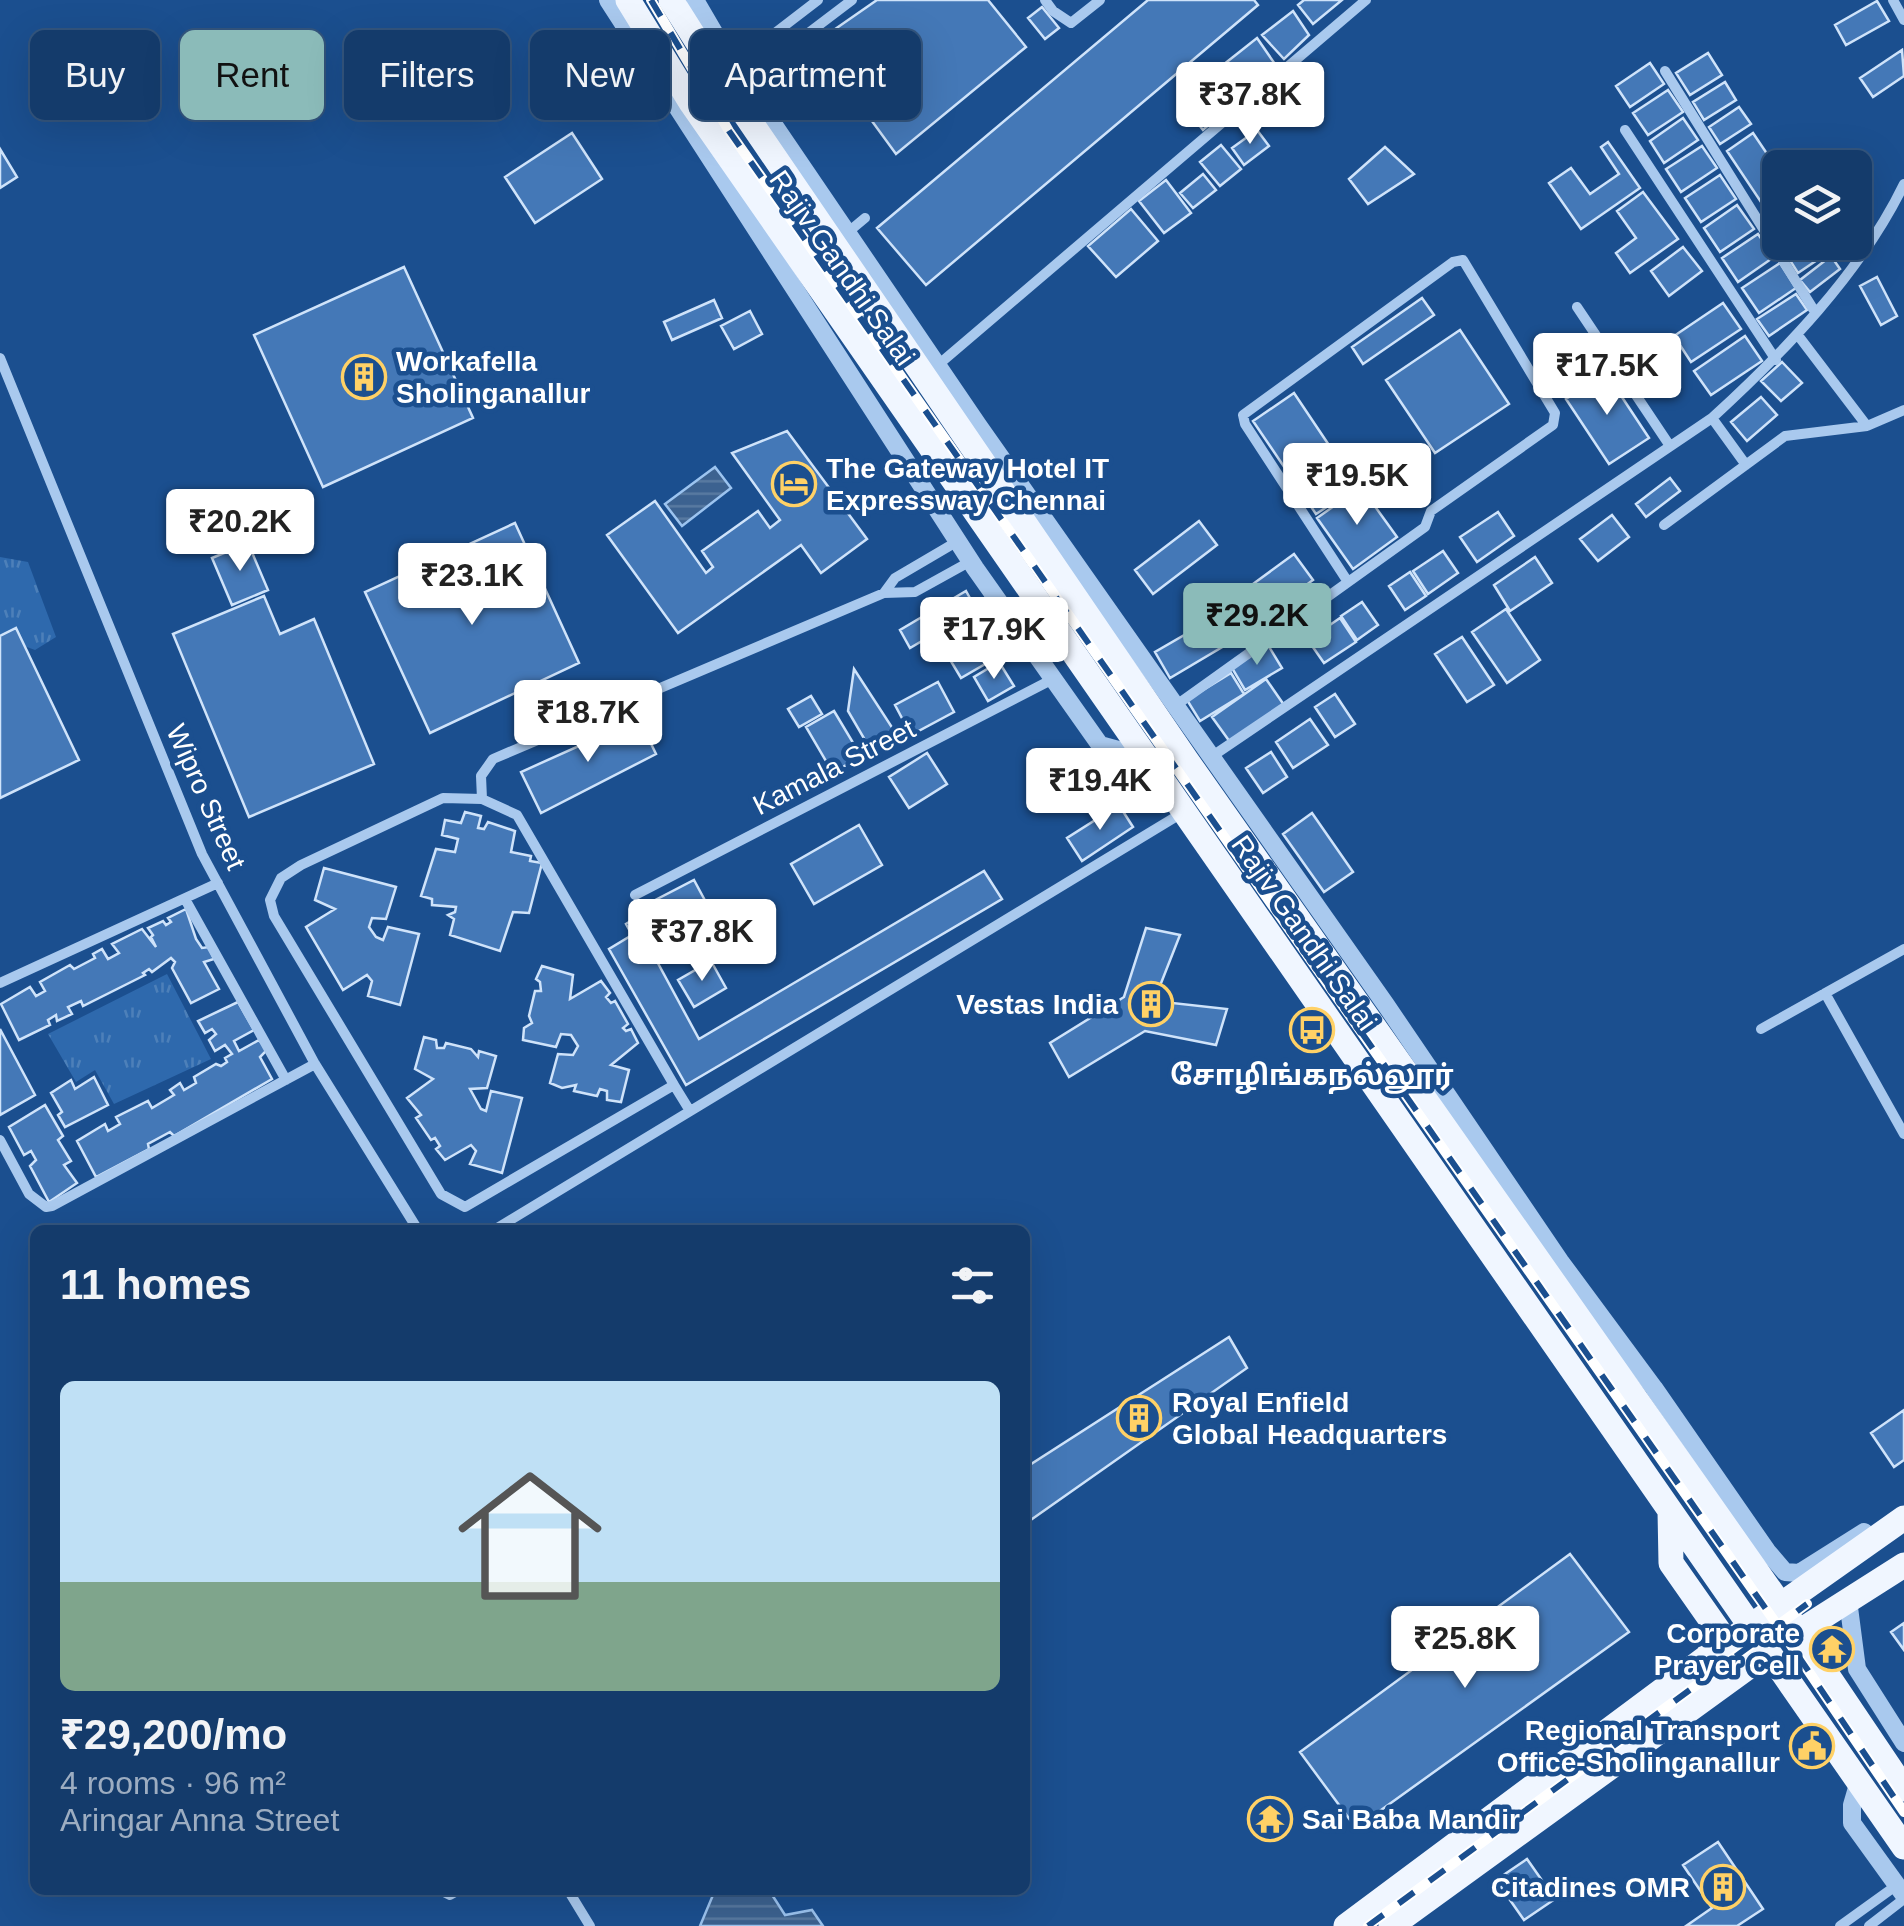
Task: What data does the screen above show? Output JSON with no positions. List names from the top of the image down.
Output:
{
  "streets": {
    "main road": ["Rajiv Gandhi Salai"],
    "street": ["Kamala Street", "Wipro Street"]
  },
  "places": {
    "building": [
      "Workafella Sholinganallur",
      "Vestas India",
      "Royal Enfield Global Headquarters",
      "Citadines OMR"
    ],
    "hotel": ["The Gateway Hotel IT Expressway Chennai"],
    "bus stop": ["சோழிங்கநல்லூர்"],
    "temple": ["Corporate Prayer Cell", "Sai Baba Mandir"],
    "public building": ["Regional Transport Office-Sholinganallur"]
  },
  "page": {
    "chip": [
      "Buy",
      "Rent",
      "Filters",
      "New",
      "Apartment"
    ],
    "price": [
      "₹37.8K",
      "₹17.5K",
      "₹19.5K",
      "₹20.2K",
      "₹23.1K",
      "₹29.2K",
      "₹17.9K",
      "₹18.7K",
      "₹19.4K",
      "₹37.8K",
      "₹25.8K"
    ],
    "heading": "11 homes",
    "list": [
      {
        "name": "₹29,200/mo",
        "note": "4 rooms · 96 m² · Aringar Anna Street"
      }
    ]
  }
}
